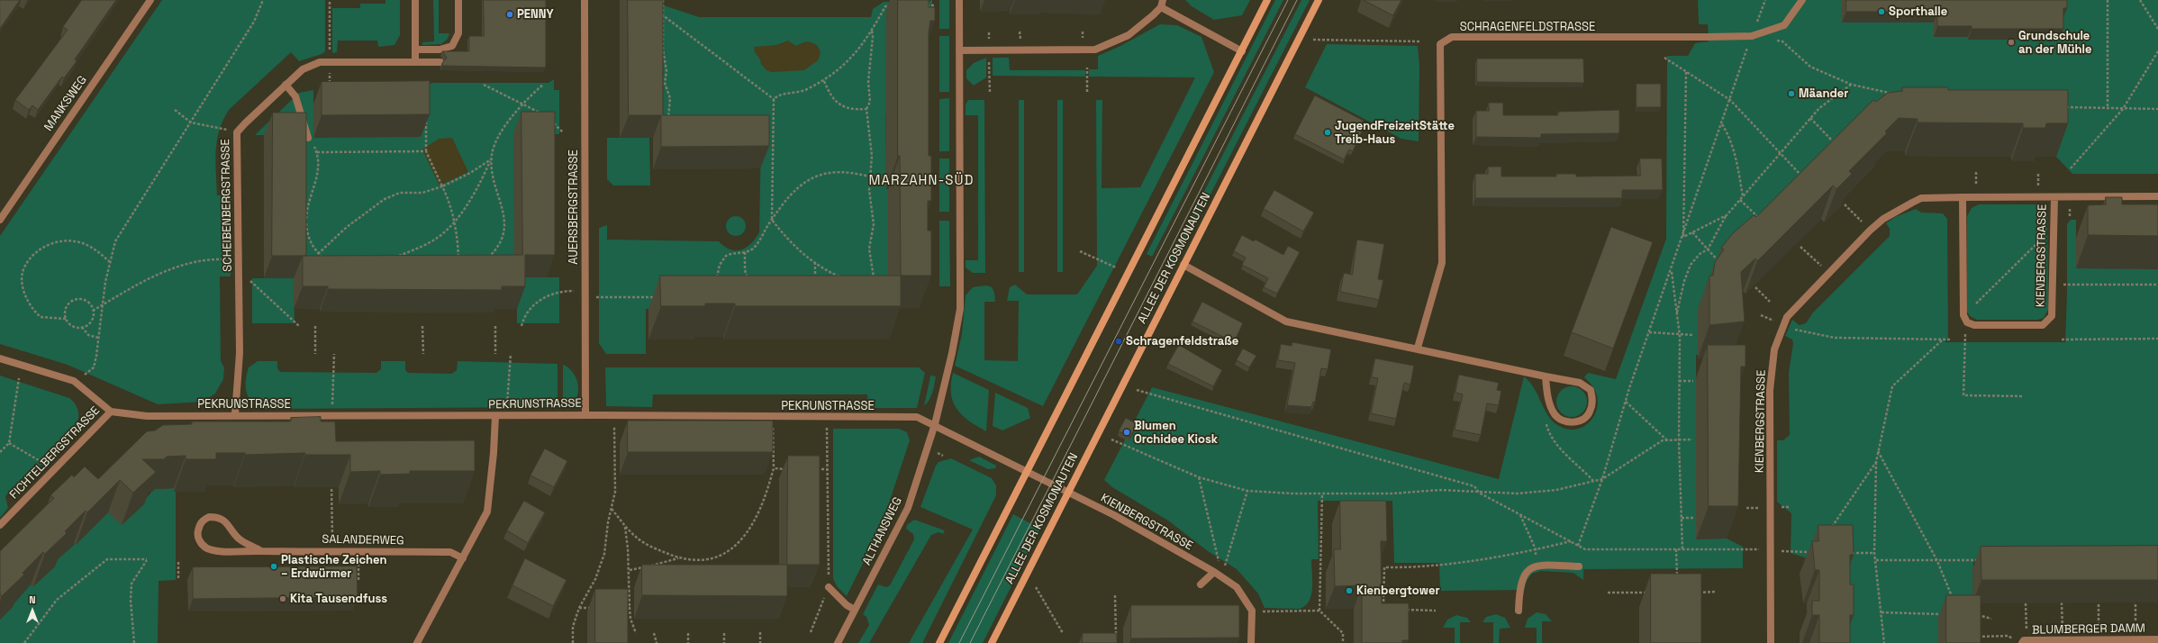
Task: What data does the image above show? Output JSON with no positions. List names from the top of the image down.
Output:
{
  "streets": {
    "main road": ["ALLEE DER KOSMONAUTEN"],
    "street": [
      "SCHRAGENFELDSTRASSE",
      "MANKSWEG",
      "SCHEIBENBERGSTRASSE",
      "AUERSBERGSTRASSE",
      "KIENBERGSTRASSE",
      "PEKRUNSTRASSE",
      "FICHTELBERGSTRASSE",
      "ALTHANSWEG",
      "SALANDERWEG",
      "BLUMBERGER DAMM"
    ]
  },
  "crossings": [
    ["SCHEIBENBERGSTRASSE", "PEKRUNSTRASSE"],
    ["AUERSBERGSTRASSE", "PEKRUNSTRASSE"],
    ["KIENBERGSTRASSE", "ALLEE DER KOSMONAUTEN"],
    ["KIENBERGSTRASSE", "PEKRUNSTRASSE"],
    ["ALLEE DER KOSMONAUTEN", "PEKRUNSTRASSE"],
    ["PEKRUNSTRASSE", "FICHTELBERGSTRASSE"],
    ["PEKRUNSTRASSE", "ALTHANSWEG"]
  ],
  "districts": ["MARZAHN-SÜD"],
  "places": [
    "Sporthalle",
    "PENNY",
    "Grundschule an der Mühle",
    "Mäander",
    "JugendFreizeitStätte Treib-Haus",
    "Schragenfeldstraße",
    "Blumen Orchidee Kiosk",
    "Plastische Zeichen – Erdwürmer",
    "Kienbergtower",
    "Kita Tausendfuss"
  ],
  "north": "top"
}
